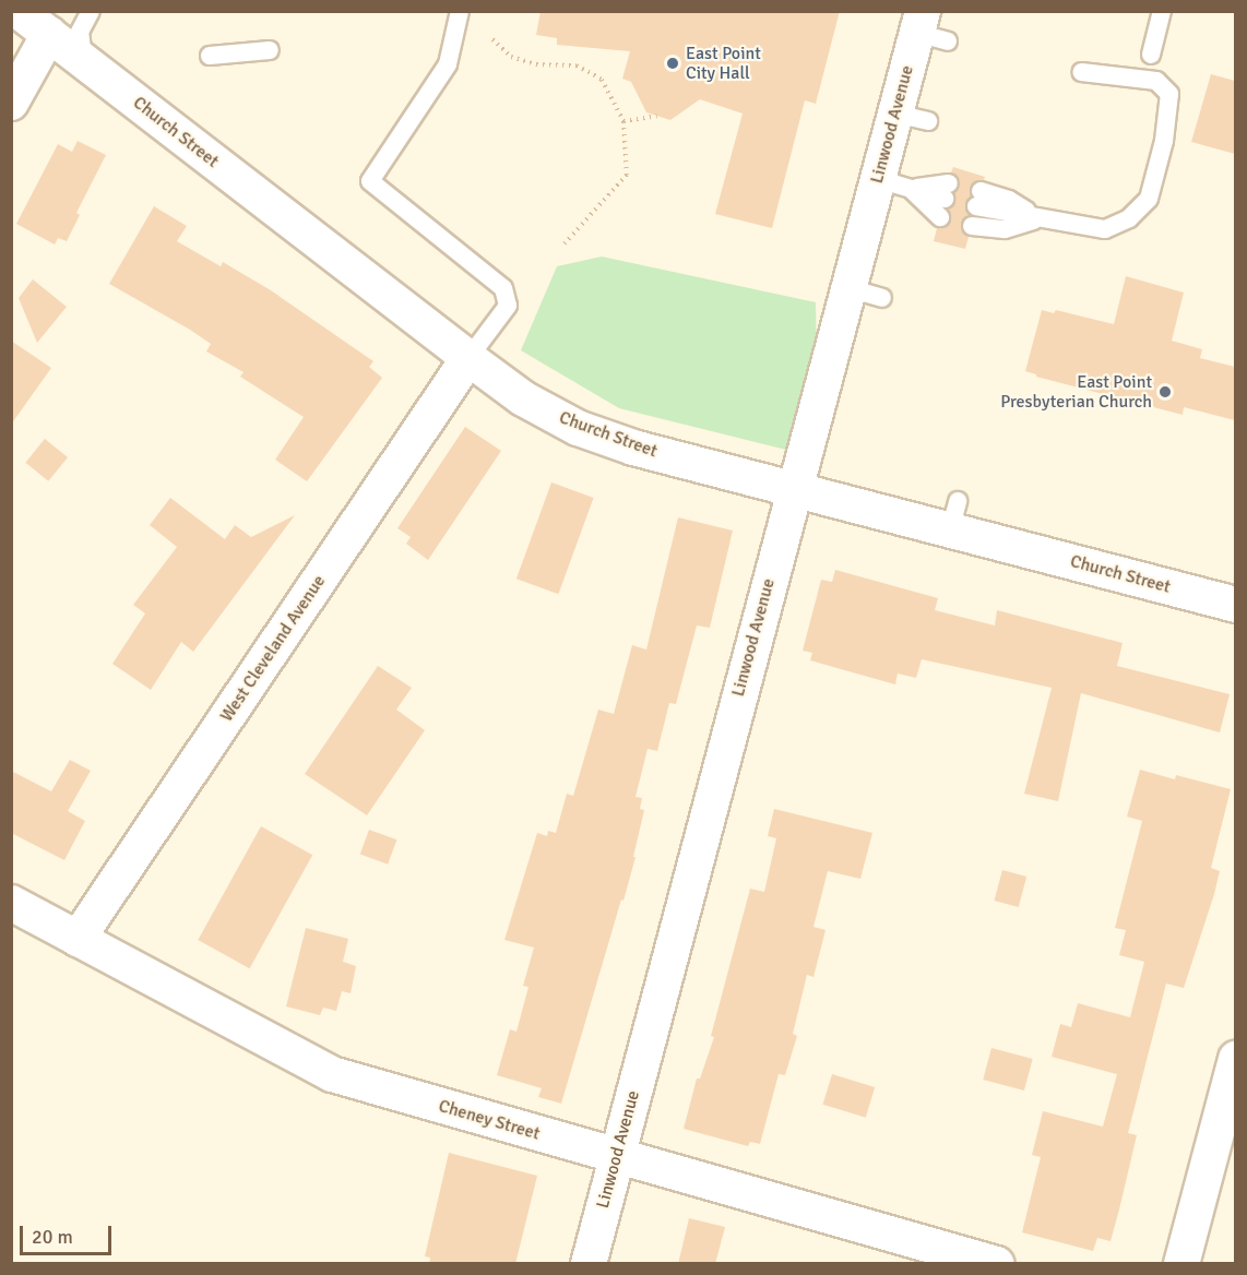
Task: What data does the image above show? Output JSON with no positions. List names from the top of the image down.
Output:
{
  "streets": {
    "street": [
      "Linwood Avenue",
      "Church Street",
      "West Cleveland Avenue",
      "Cheney Street"
    ]
  },
  "crossings": [
    ["Linwood Avenue", "Church Street"],
    ["Linwood Avenue", "Cheney Street"],
    ["Church Street", "West Cleveland Avenue"],
    ["West Cleveland Avenue", "Cheney Street"]
  ],
  "places": ["East Point City Hall", "East Point Presbyterian Church"],
  "scale_bar": "20 m"
}
